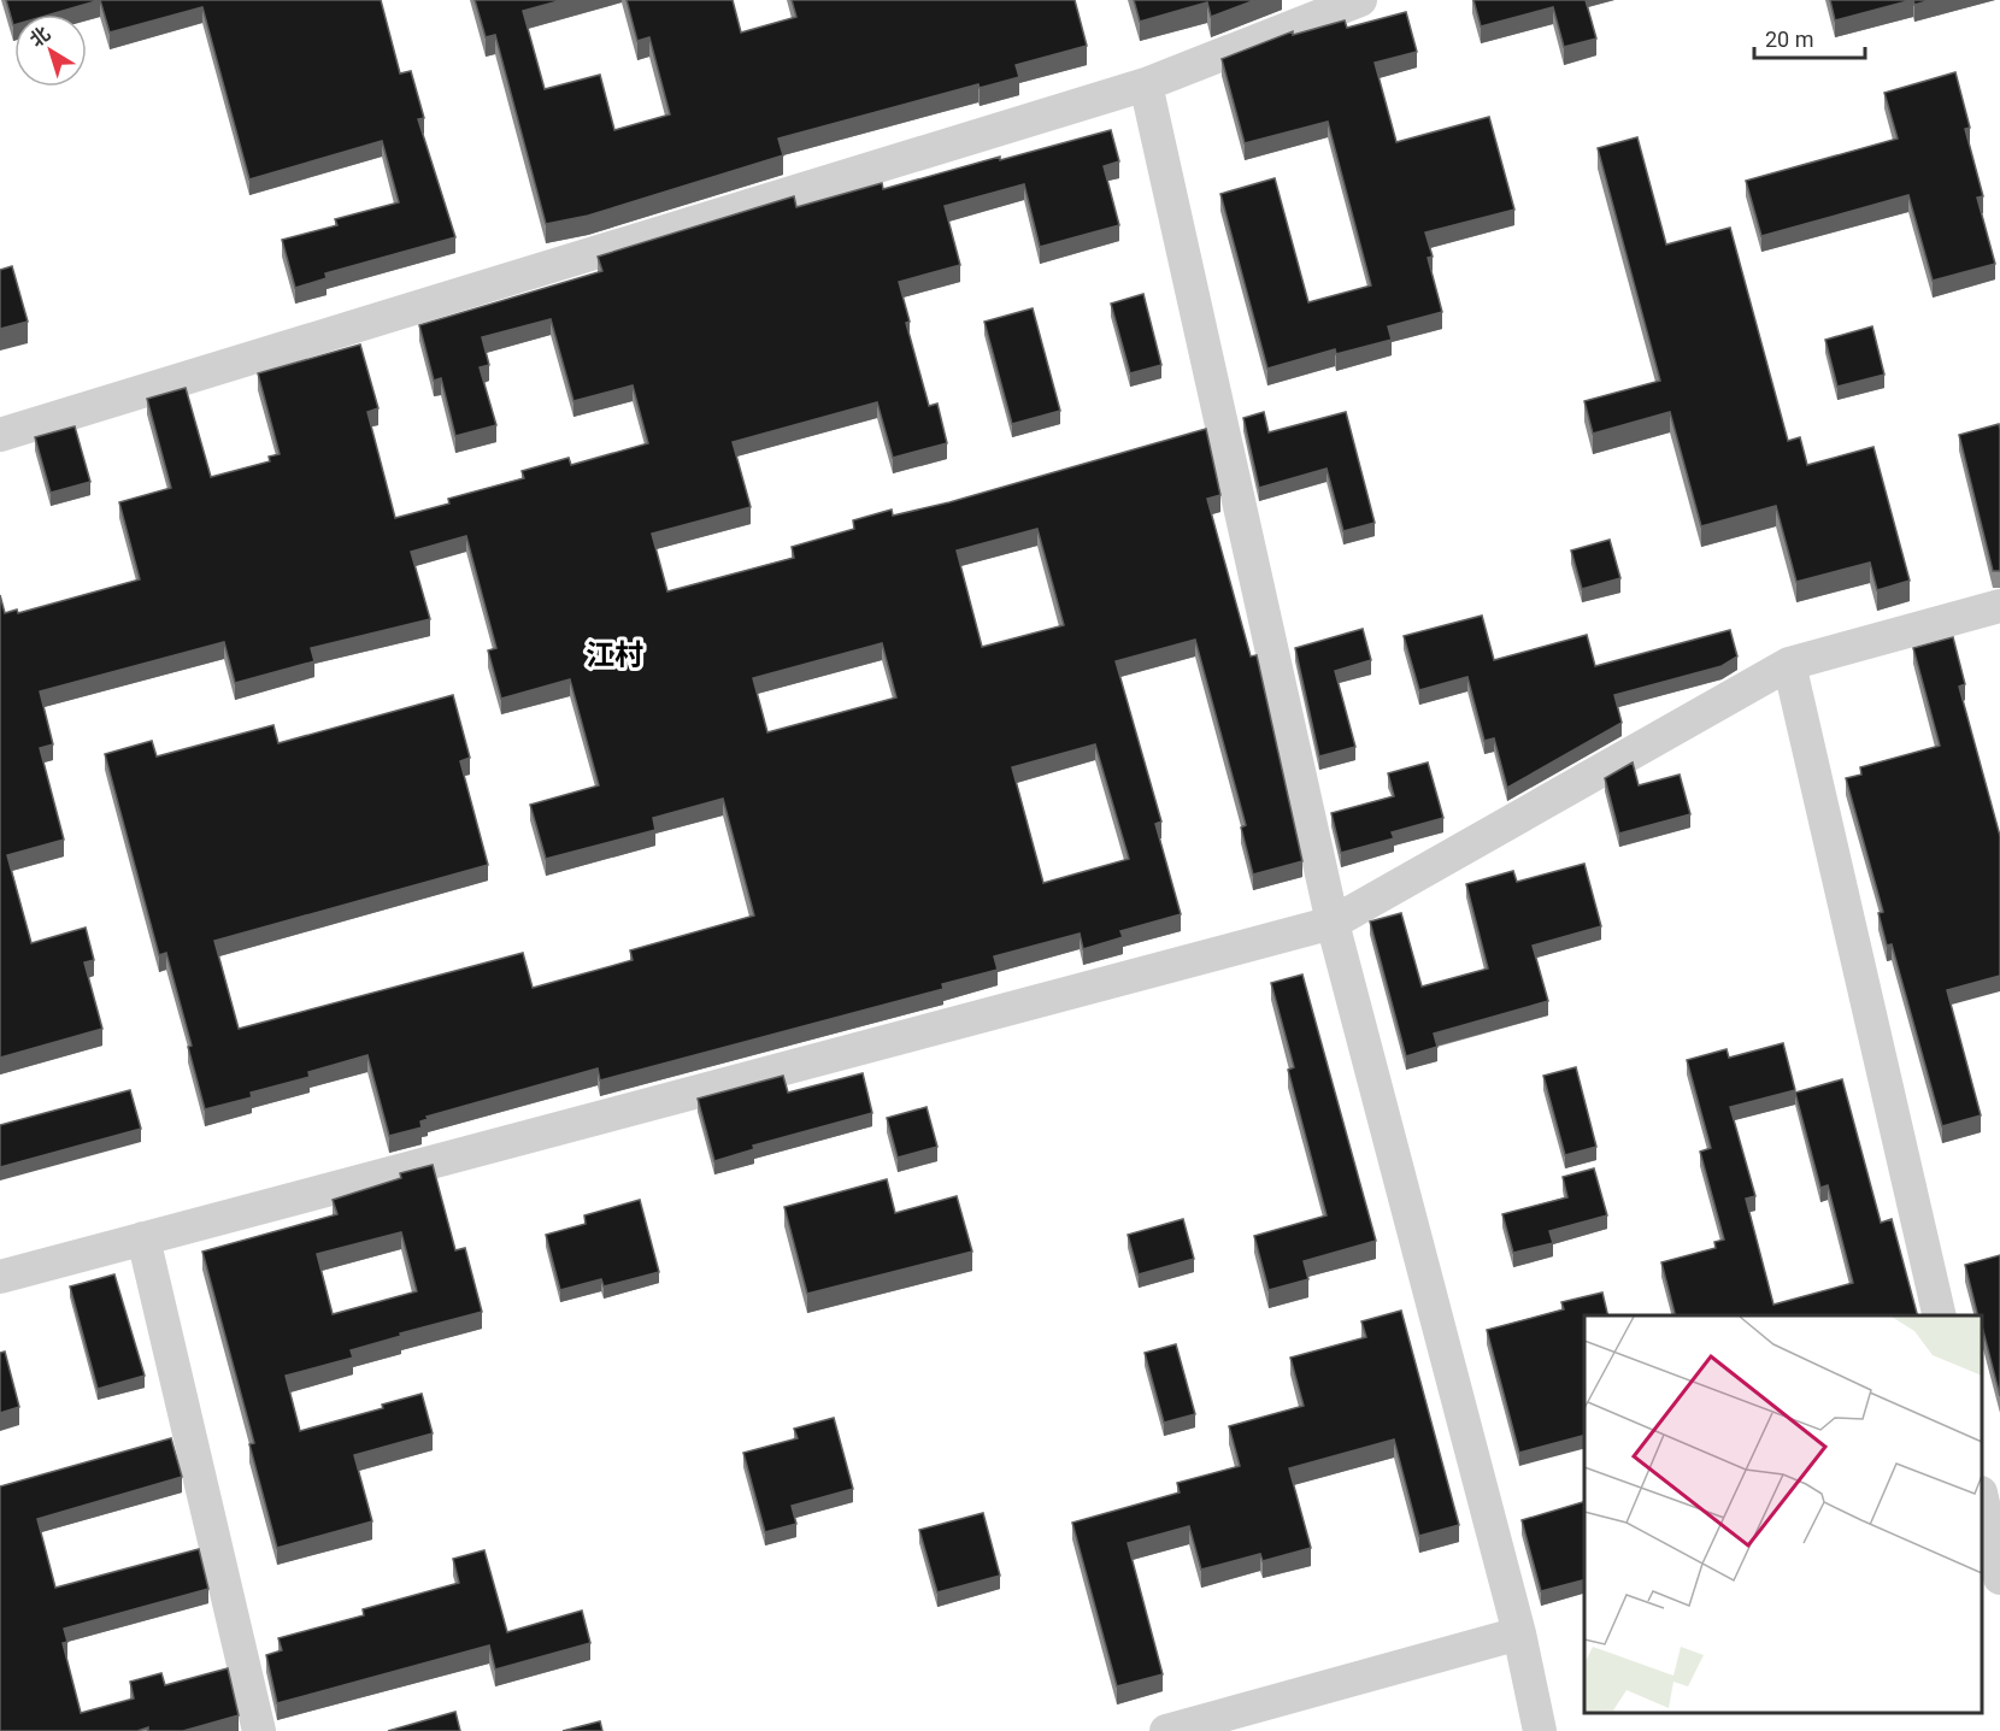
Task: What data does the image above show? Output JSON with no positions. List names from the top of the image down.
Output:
{
  "districts": ["江村"],
  "scale_bar": "20 m",
  "north": "top left"
}
